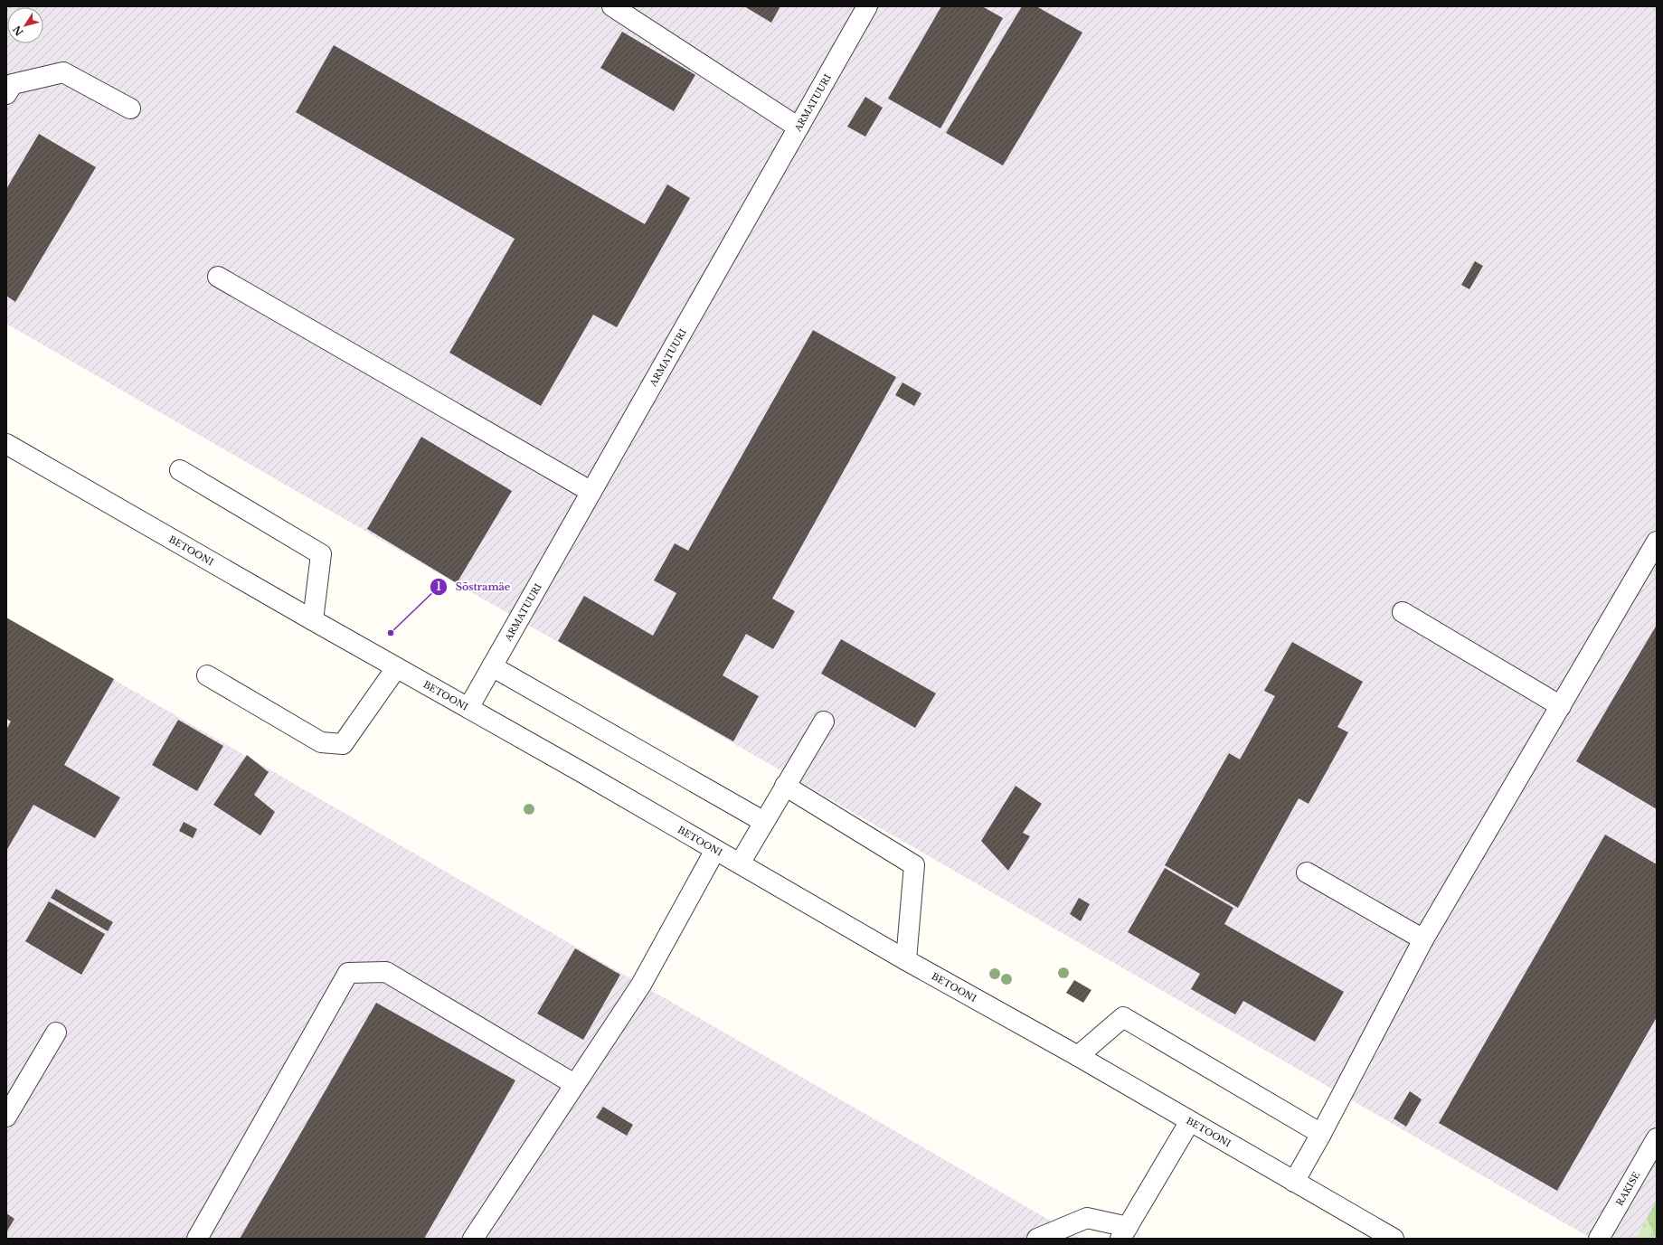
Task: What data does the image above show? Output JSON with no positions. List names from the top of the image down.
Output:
{
  "streets": {
    "street": ["ARMATUURI", "BETOONI", "RAKISE"]
  },
  "crossings": [
    ["ARMATUURI", "BETOONI"]
  ],
  "places": ["Sõstramäe"],
  "north": "bottom left"
}
